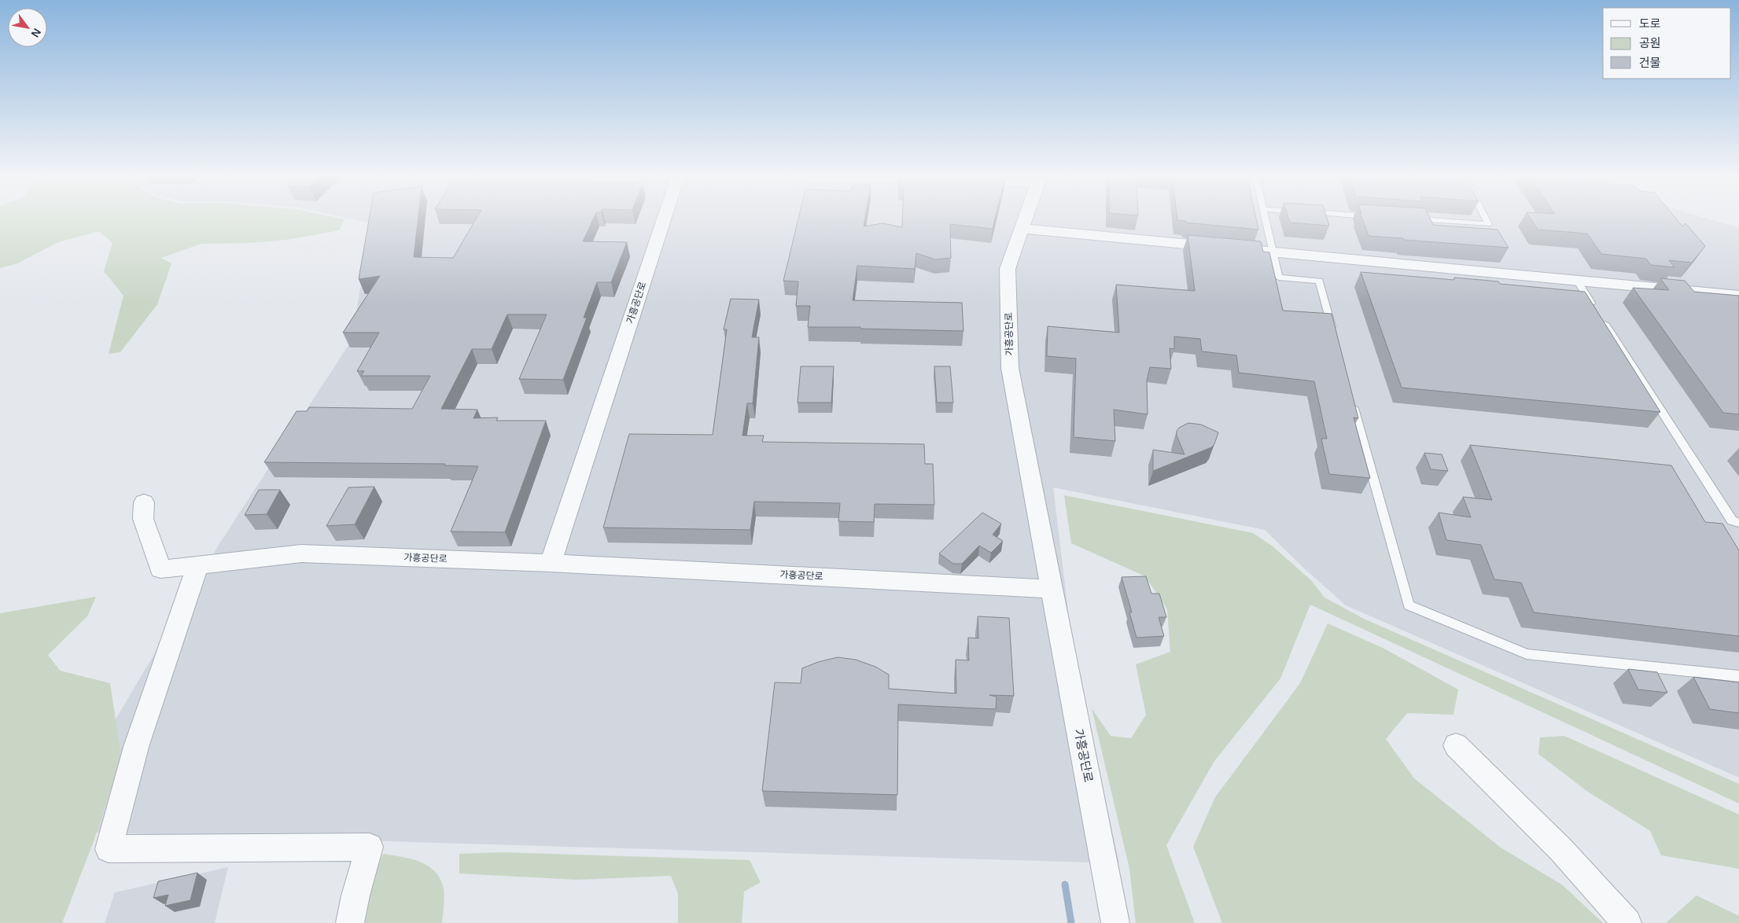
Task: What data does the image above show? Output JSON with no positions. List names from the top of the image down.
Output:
{
  "streets": {
    "street": ["가흥공단로"]
  },
  "legend": ["도로", "공원", "건물"],
  "north": "bottom right"
}
